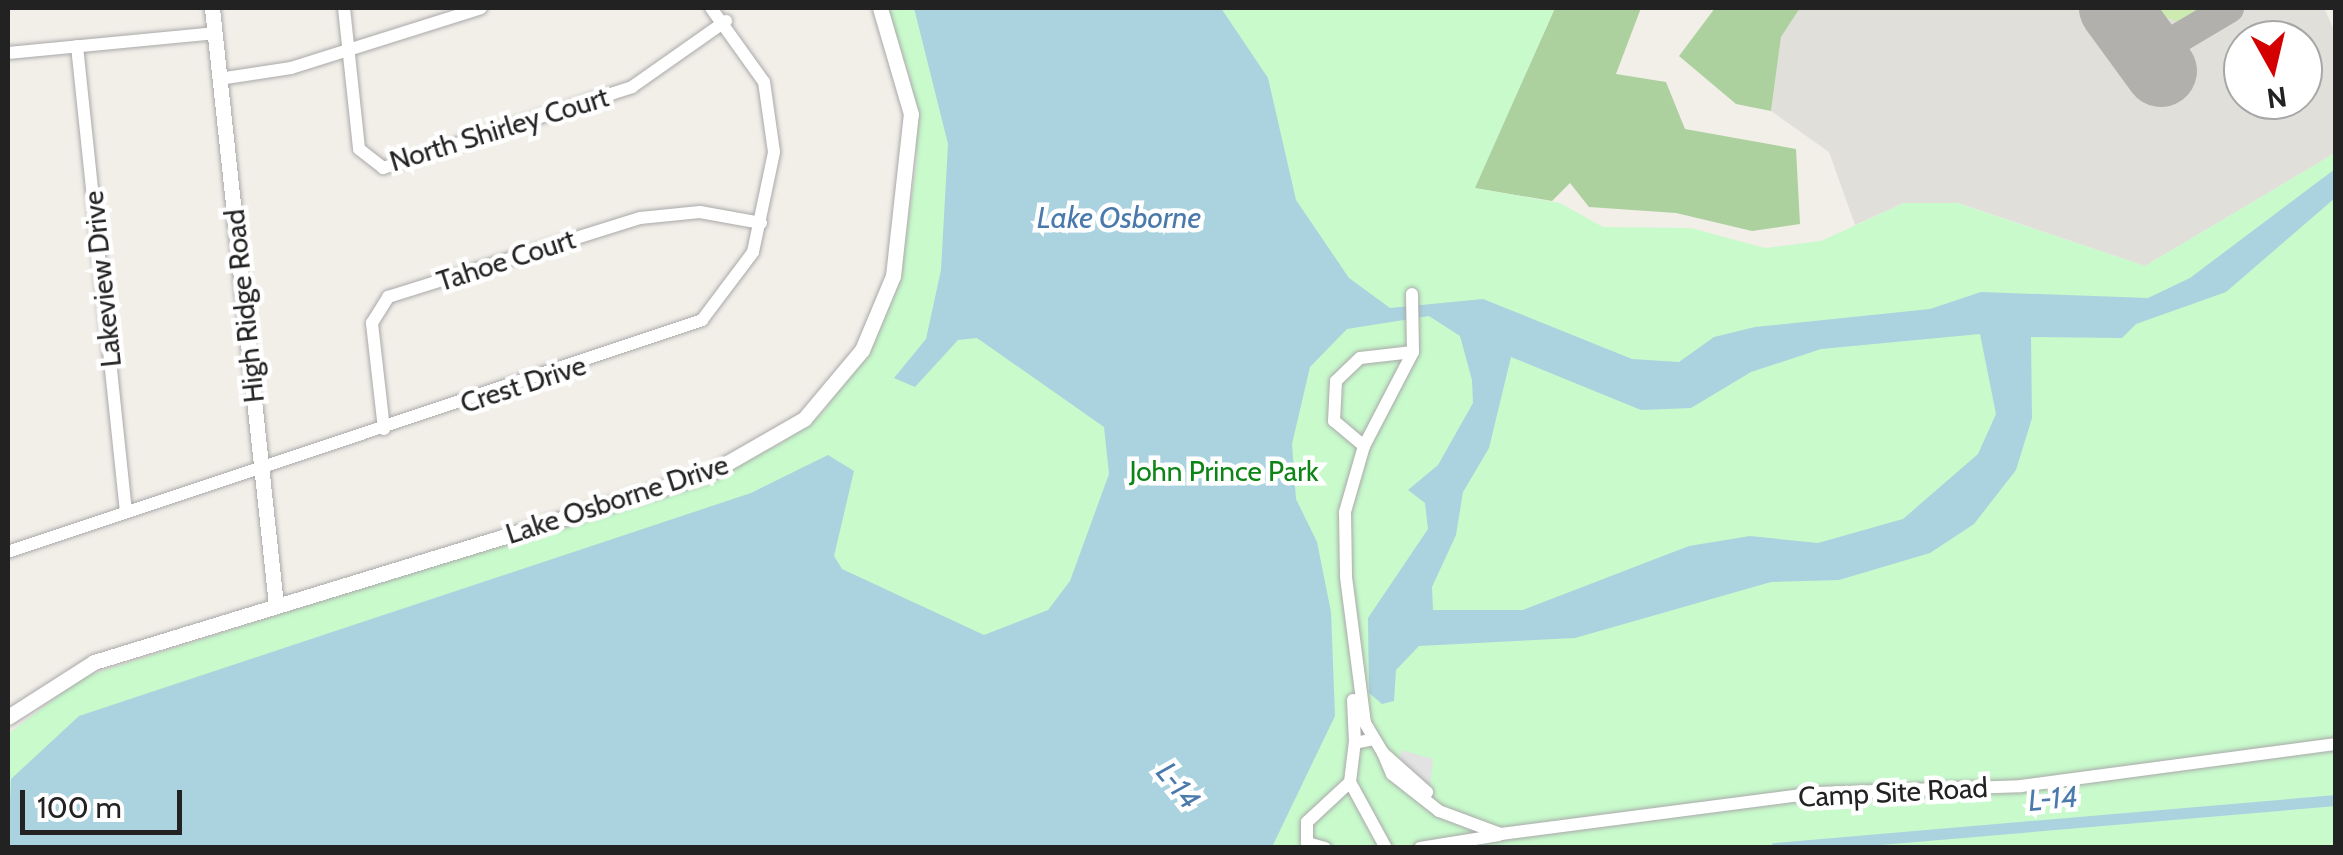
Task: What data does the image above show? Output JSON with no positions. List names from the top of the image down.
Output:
{
  "streets": {
    "street": [
      "North Shirley Court",
      "Tahoe Court",
      "Lakeview Drive",
      "High Ridge Road",
      "Crest Drive",
      "Lake Osborne Drive",
      "Camp Site Road"
    ]
  },
  "crossings": [
    ["North Shirley Court", "Crest Drive"],
    ["Tahoe Court", "Crest Drive"],
    ["Lakeview Drive", "Crest Drive"],
    ["High Ridge Road", "Crest Drive"],
    ["High Ridge Road", "Lake Osborne Drive"]
  ],
  "water": ["Lake Osborne", "L-14"],
  "parks": ["John Prince Park"],
  "scale_bar": "100 m",
  "north": "bottom"
}
